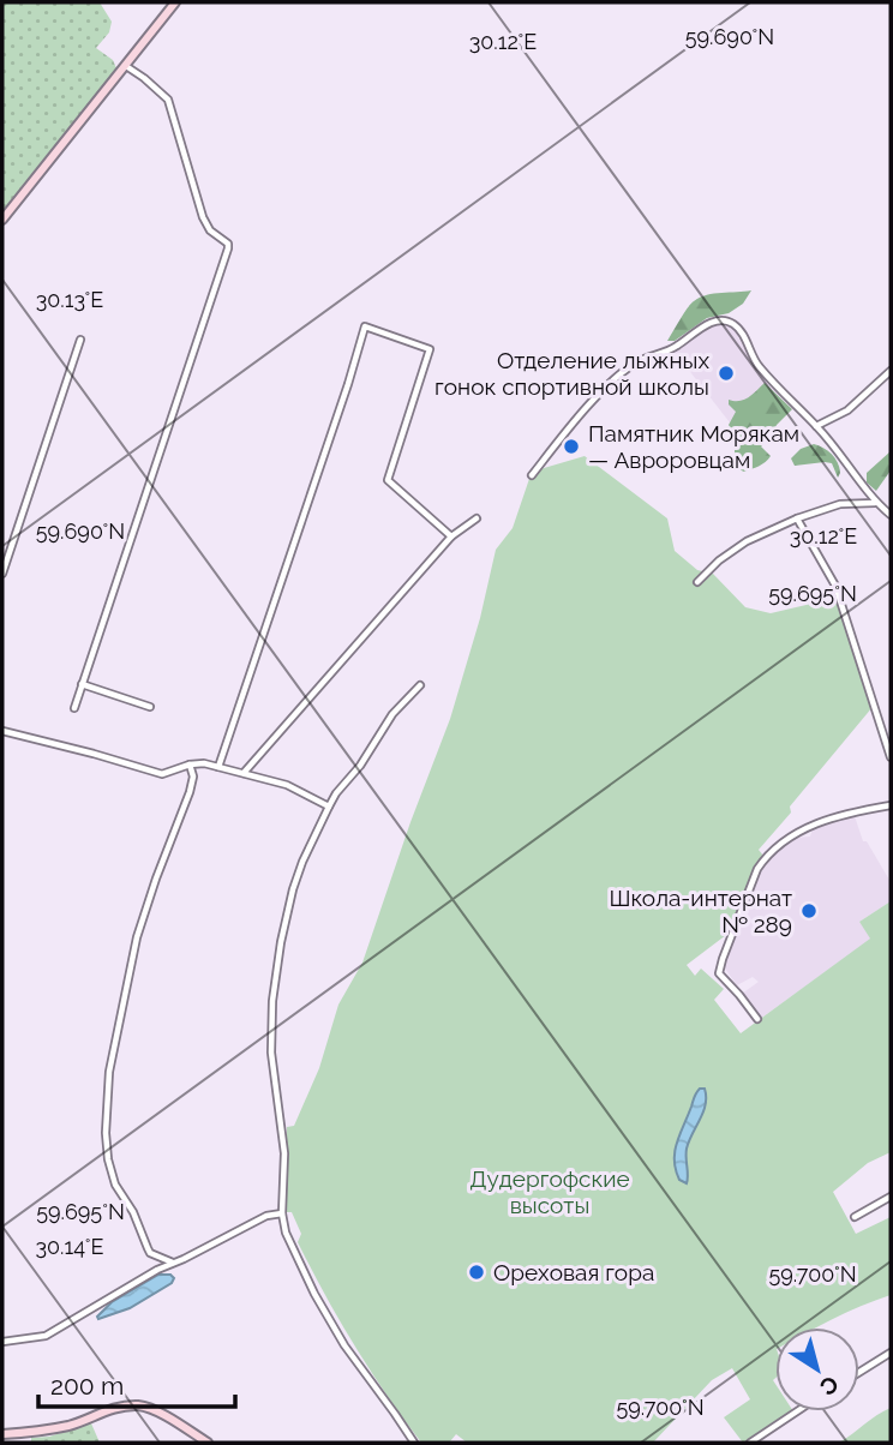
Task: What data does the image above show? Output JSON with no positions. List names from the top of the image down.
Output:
{
  "parks": ["Дудергофские высоты"],
  "places": [
    "Отделение лыжных гонок спортивной школы",
    "Памятник Морякам — Авроровцам",
    "Школа-интернат № 289",
    "Ореховая гора"
  ],
  "scale_bar": "200 m",
  "north": "bottom right",
  "coordinates": [
    "59.690°N",
    "30.12°E",
    "30.13°E",
    "59.695°N",
    "30.14°E",
    "59.700°N"
  ]
}
